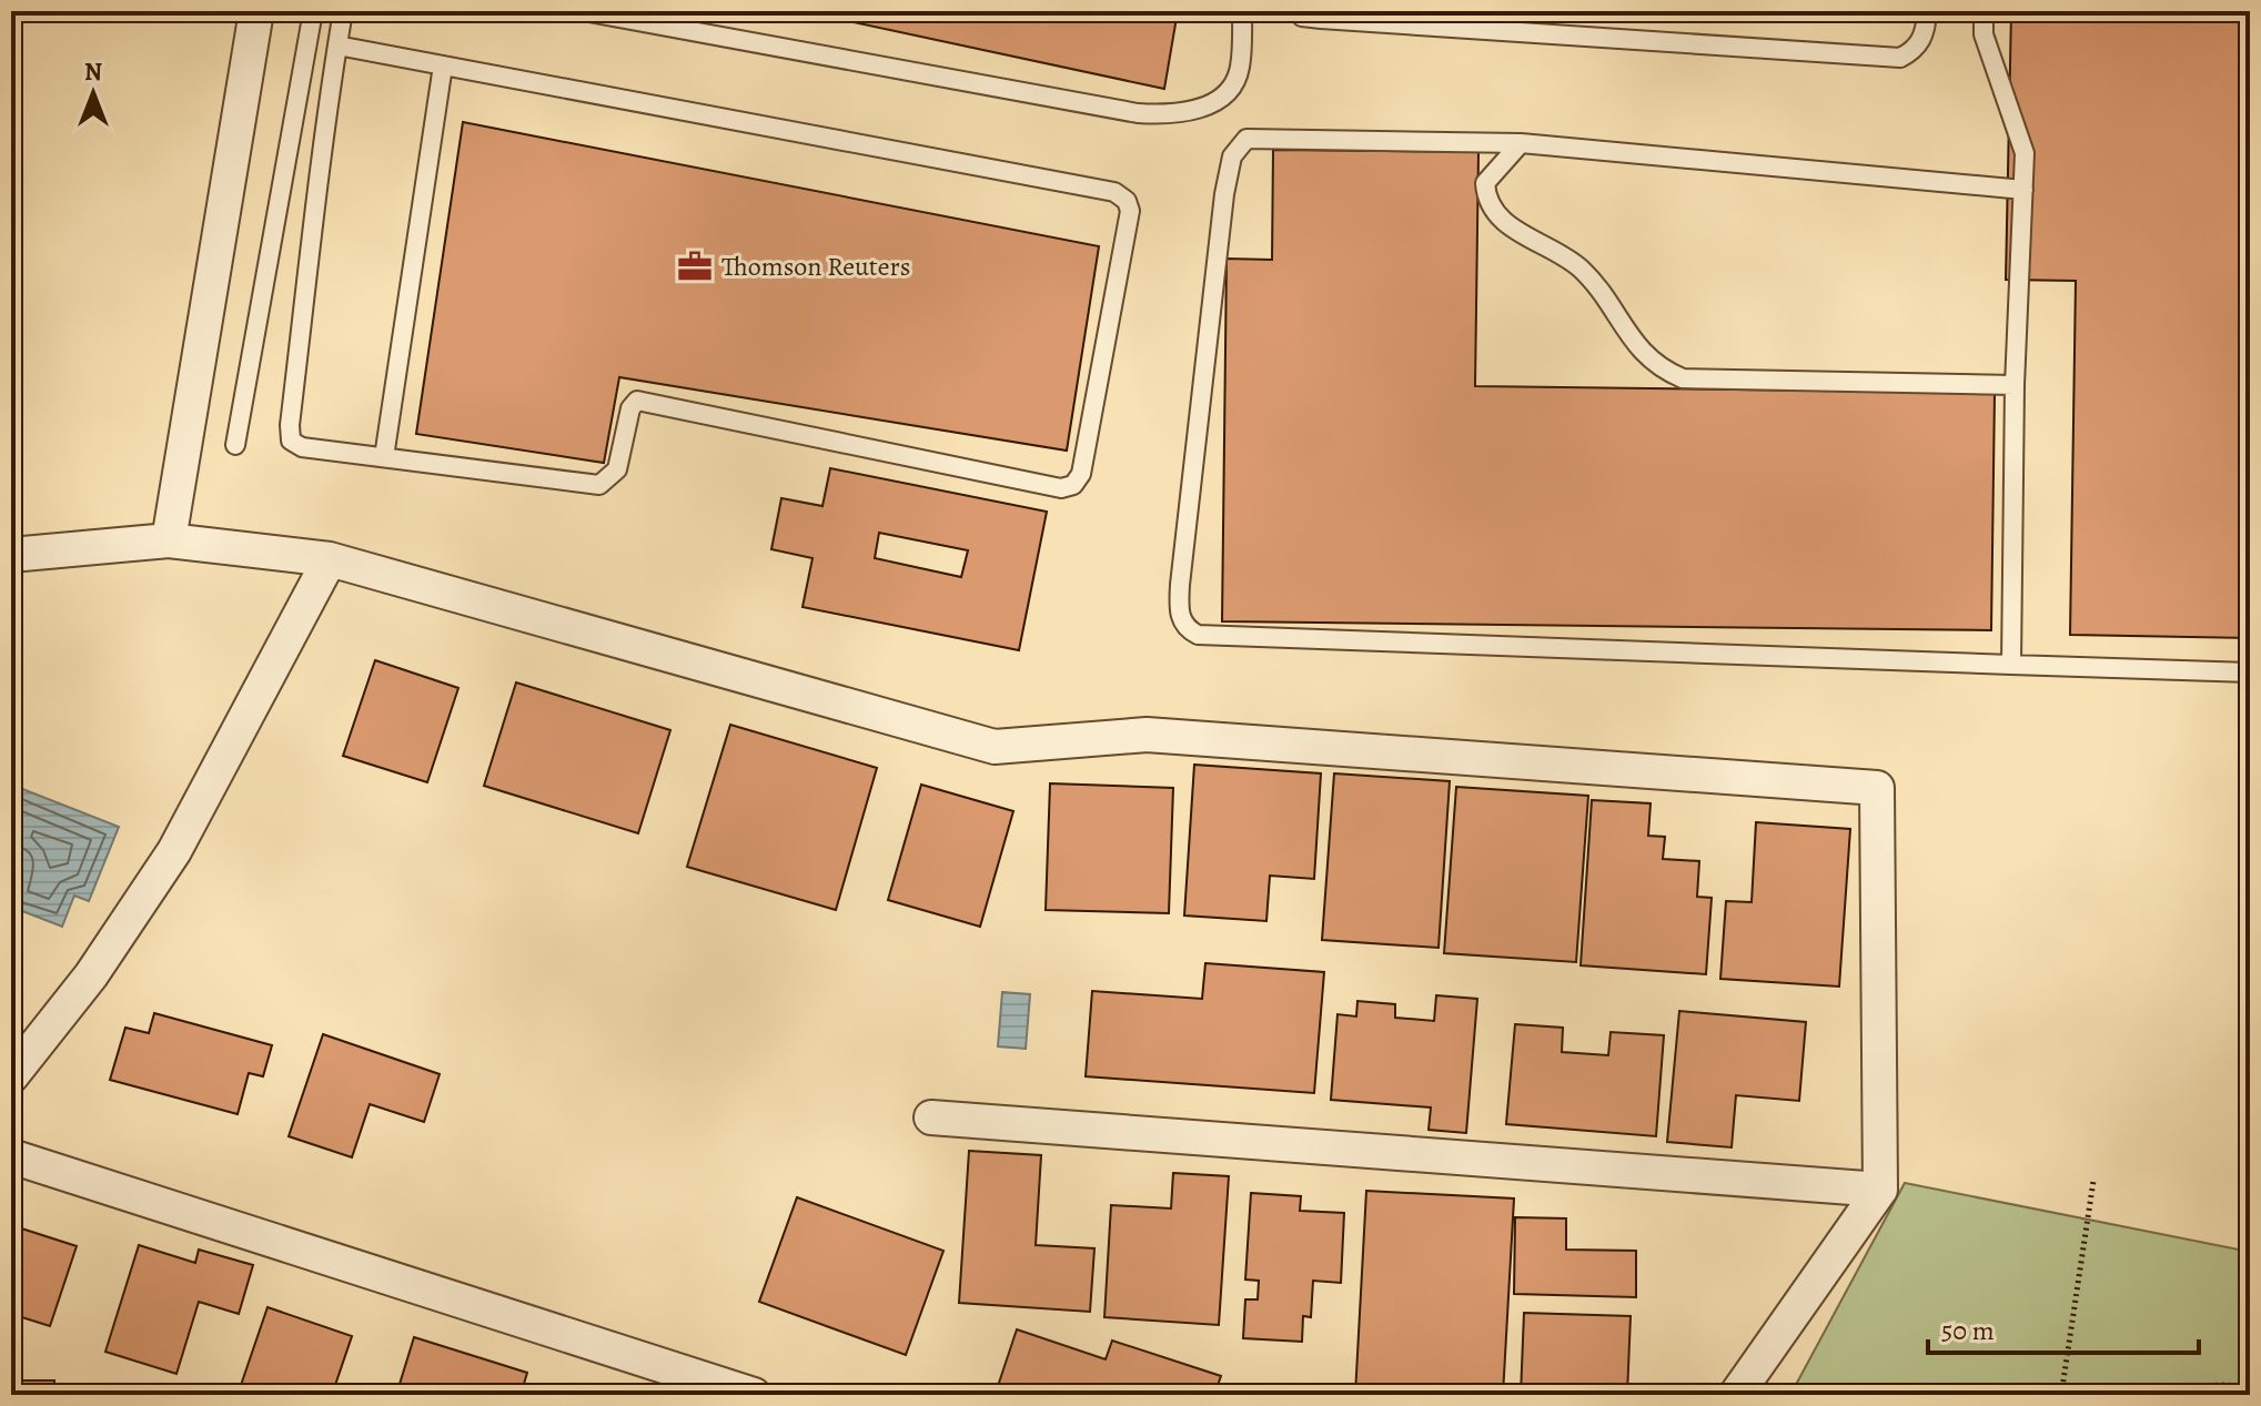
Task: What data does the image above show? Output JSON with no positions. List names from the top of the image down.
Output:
{
  "places": {
    "office": ["Thomson Reuters"]
  },
  "scale_bar": "50 m",
  "north": "top"
}
